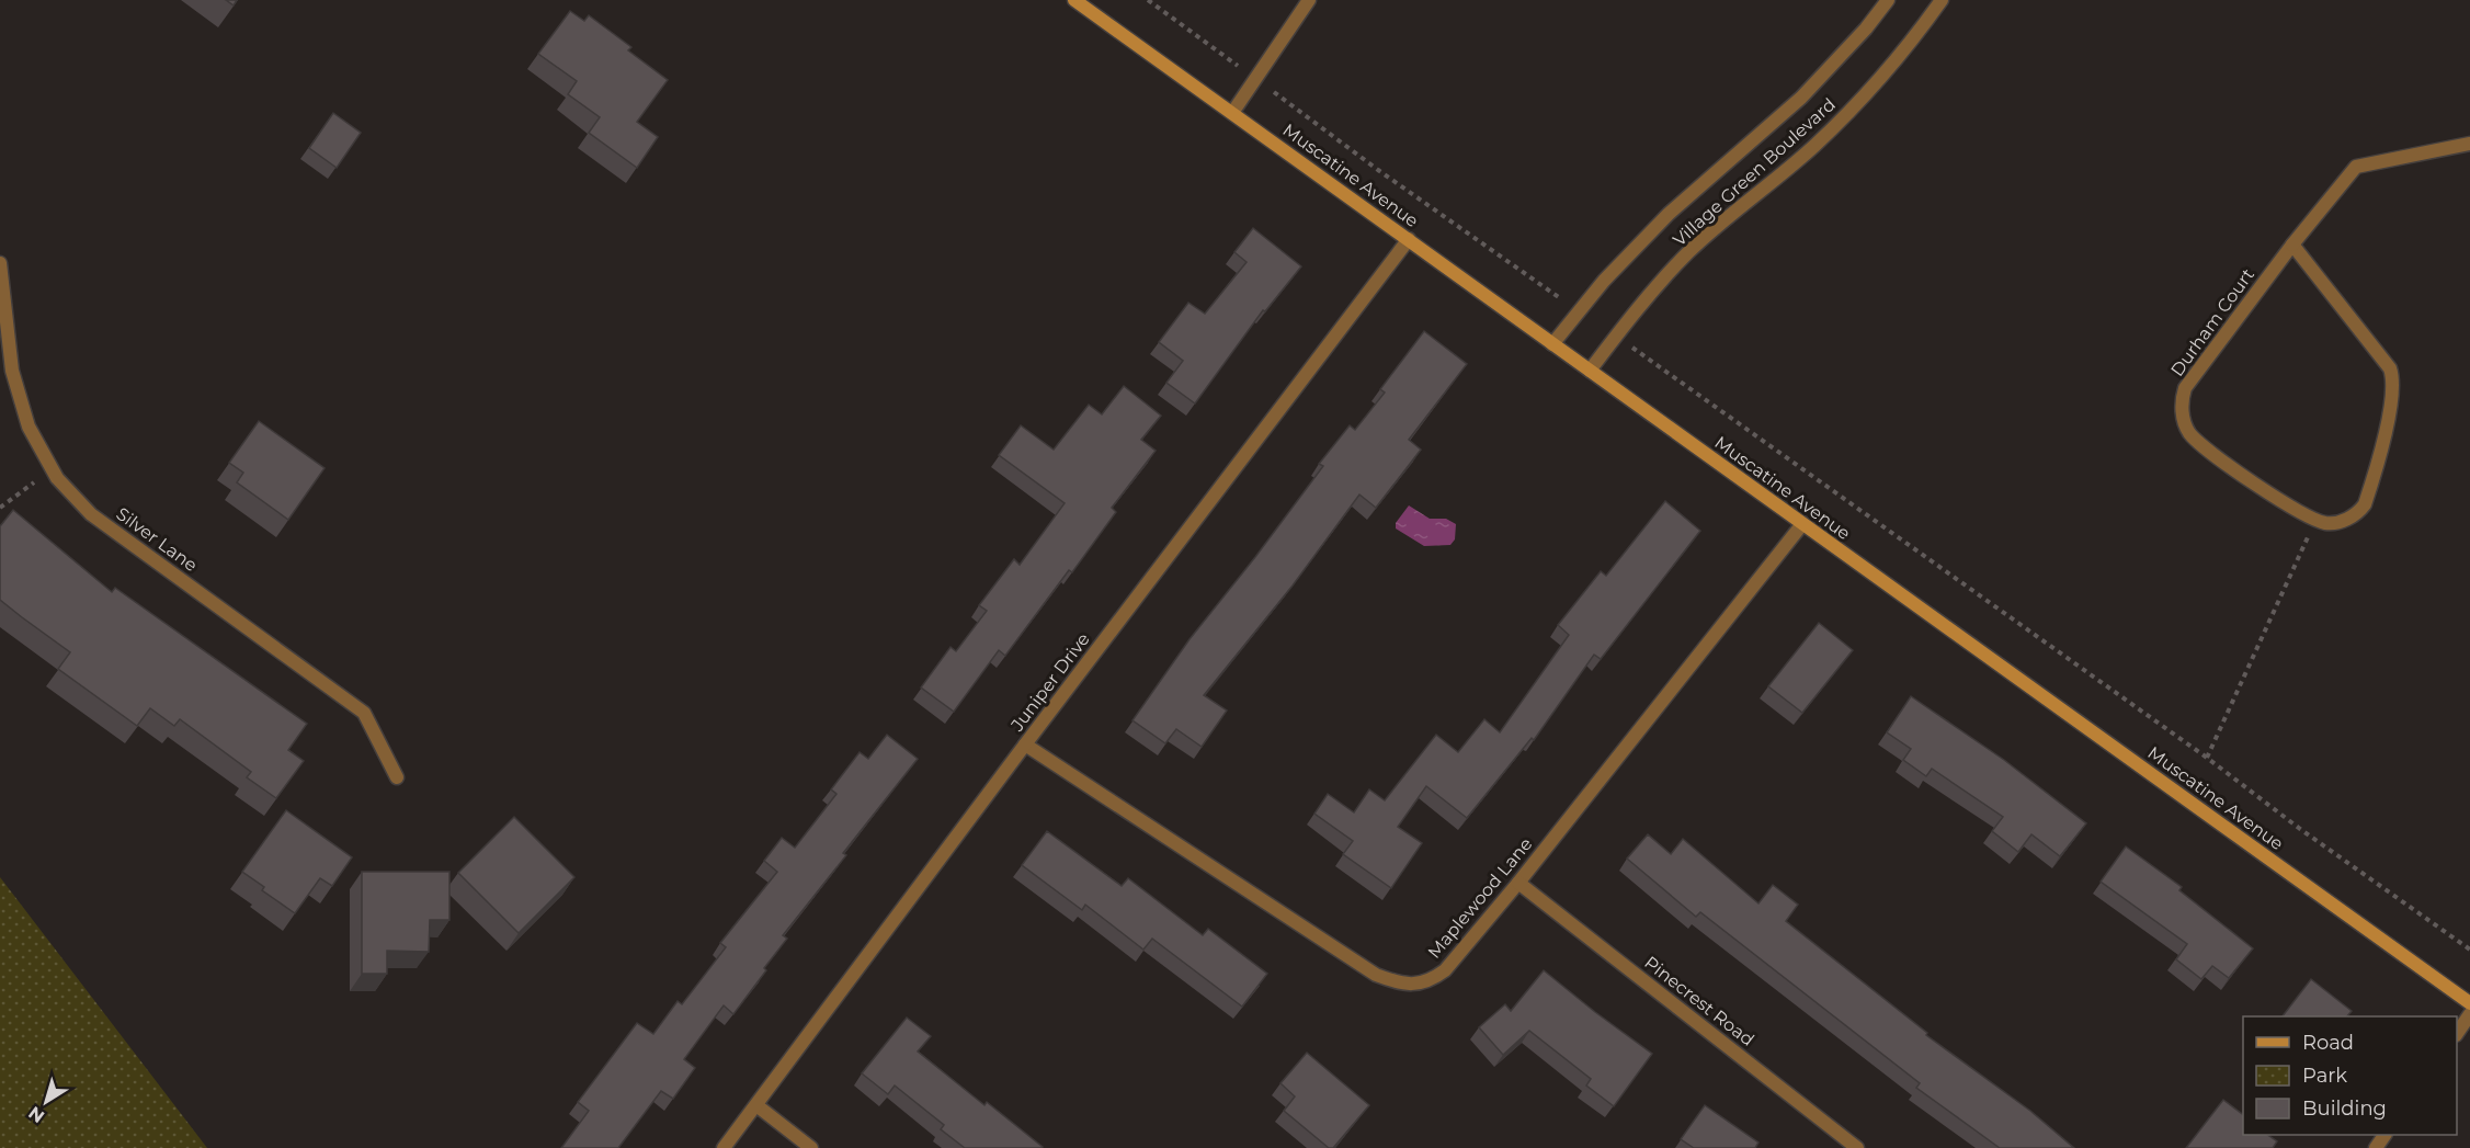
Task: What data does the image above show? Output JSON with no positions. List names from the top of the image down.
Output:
{
  "streets": {
    "main road": ["Muscatine Avenue"],
    "street": [
      "Village Green Boulevard",
      "Durham Court",
      "Silver Lane",
      "Juniper Drive",
      "Maplewood Lane",
      "Pinecrest Road"
    ]
  },
  "crossings": [
    ["Village Green Boulevard", "Muscatine Avenue"],
    ["Muscatine Avenue", "Juniper Drive"],
    ["Muscatine Avenue", "Maplewood Lane"],
    ["Juniper Drive", "Maplewood Lane"],
    ["Maplewood Lane", "Pinecrest Road"]
  ],
  "legend": ["Road", "Park", "Building"],
  "north": "bottom left"
}
